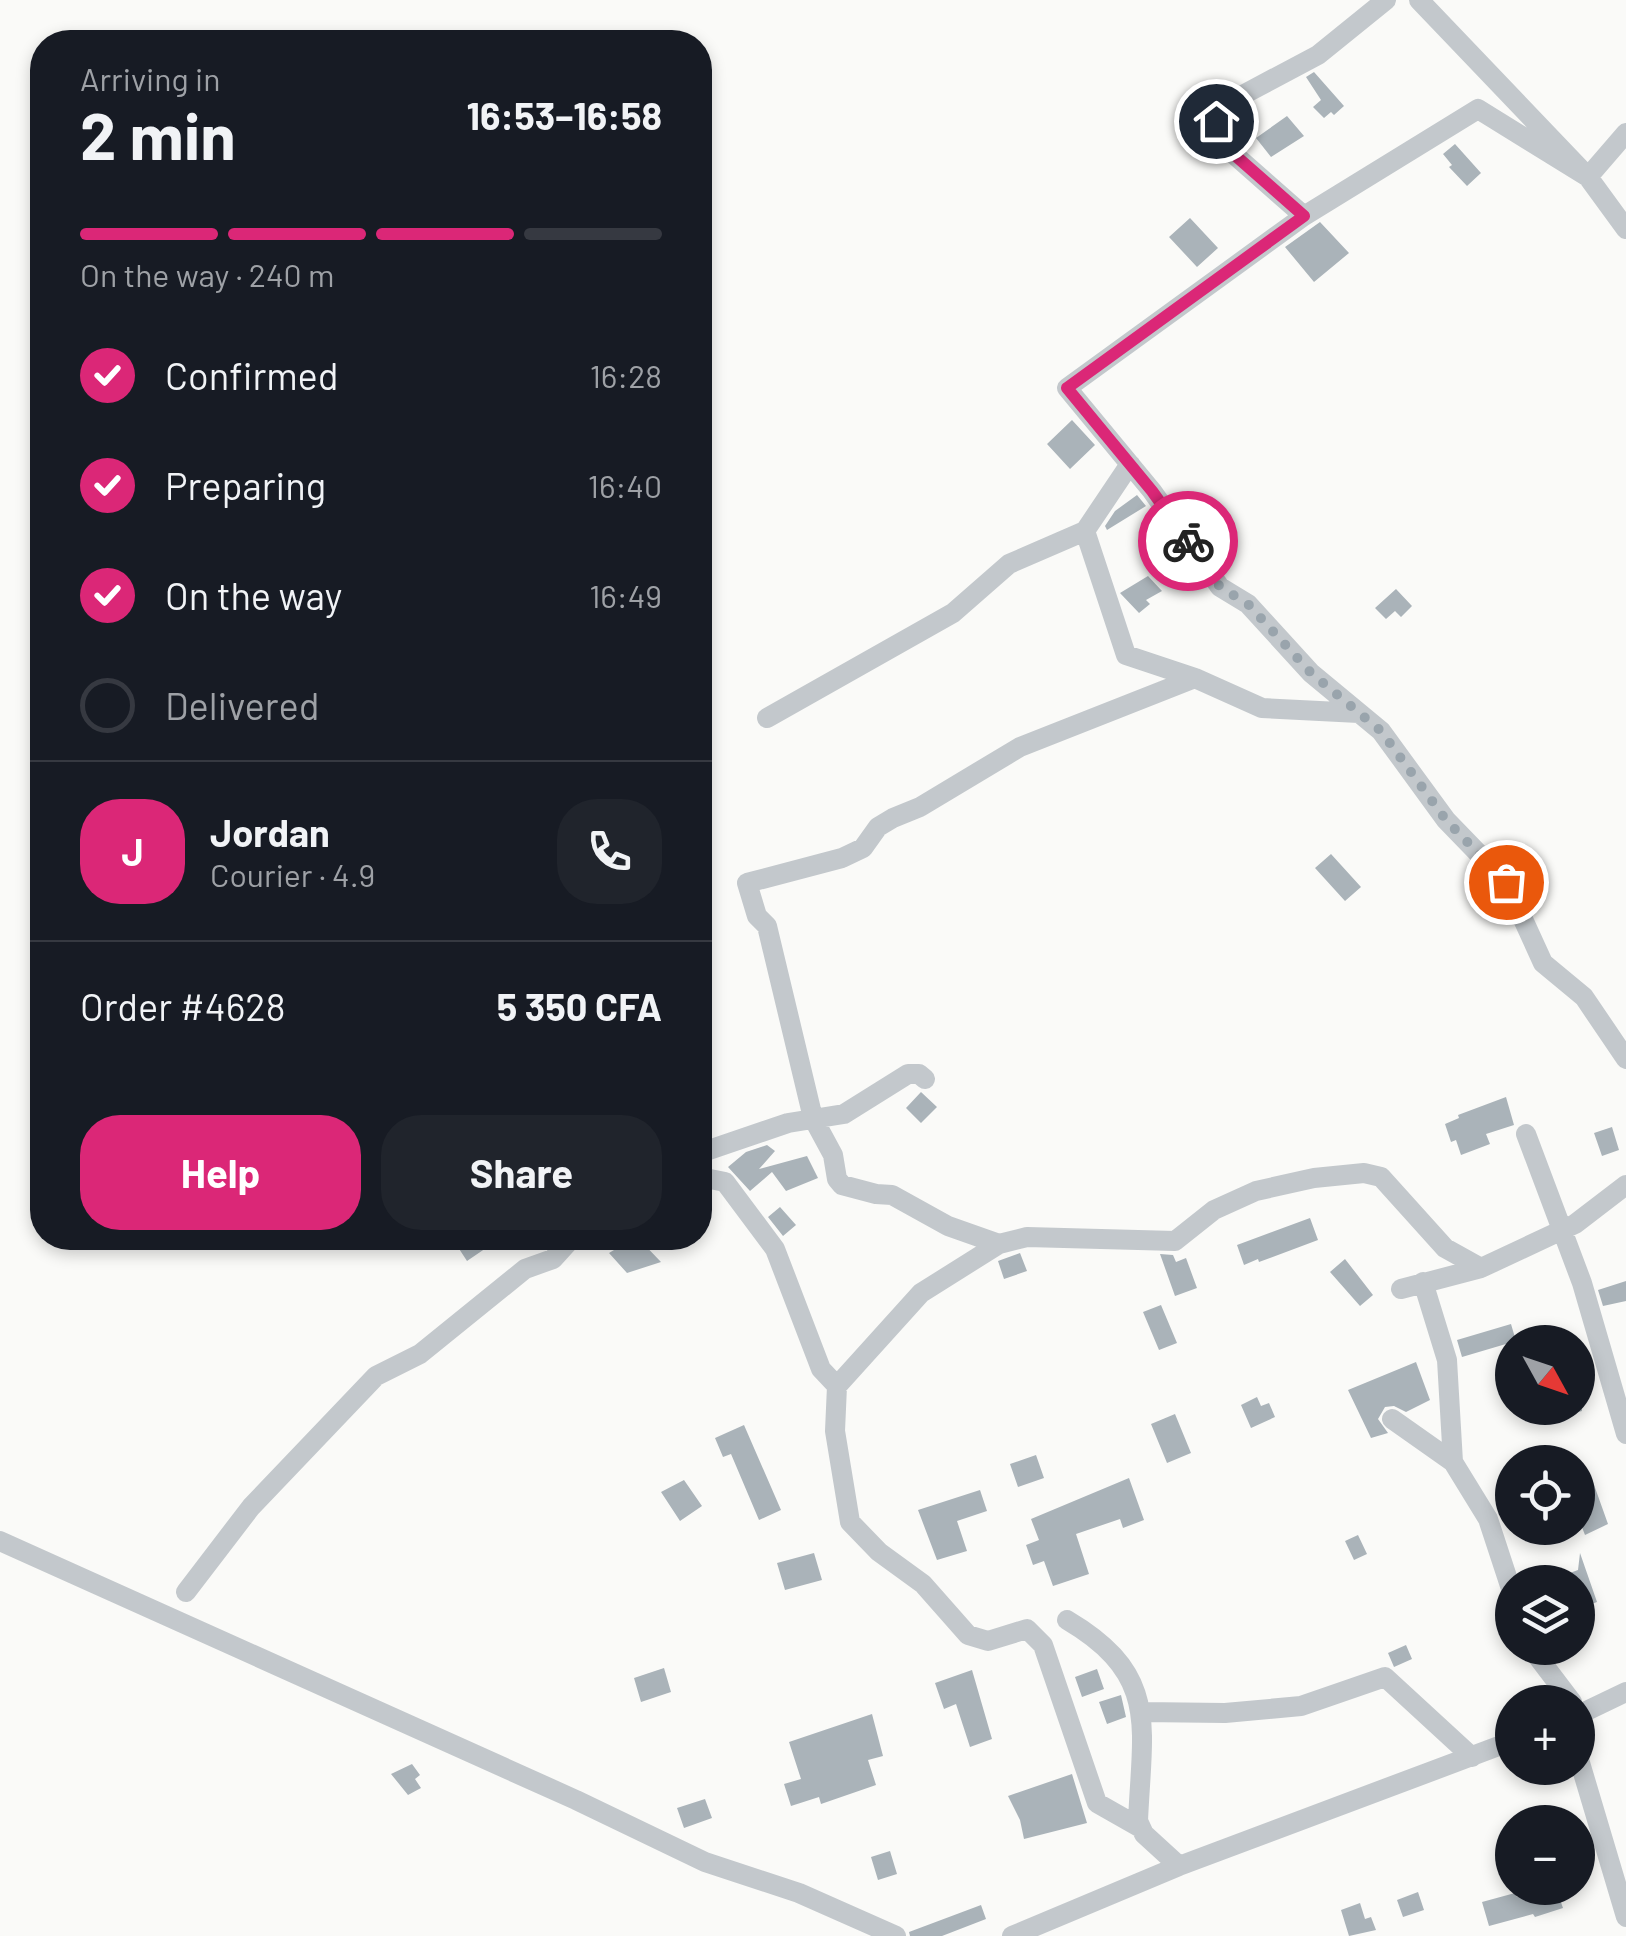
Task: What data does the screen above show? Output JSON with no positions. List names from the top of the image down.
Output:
{
  "north": "bottom right",
  "page": {
    "heading": ["2 min", "Arriving in", "16:53–16:58"],
    "panel": [
      "Jordan",
      "Courier · 4.9",
      "Order #4628",
      "5 350 CFA"
    ],
    "bar": "On the way · 240 m",
    "list": [
      ["Confirmed", "16:28"],
      ["Preparing", "16:40"],
      ["On the way", "16:49"],
      "Delivered"
    ],
    "round": "J",
    "buttons": ["Help", "Share"],
    "map_buttons": ["+", "−"]
  }
}
